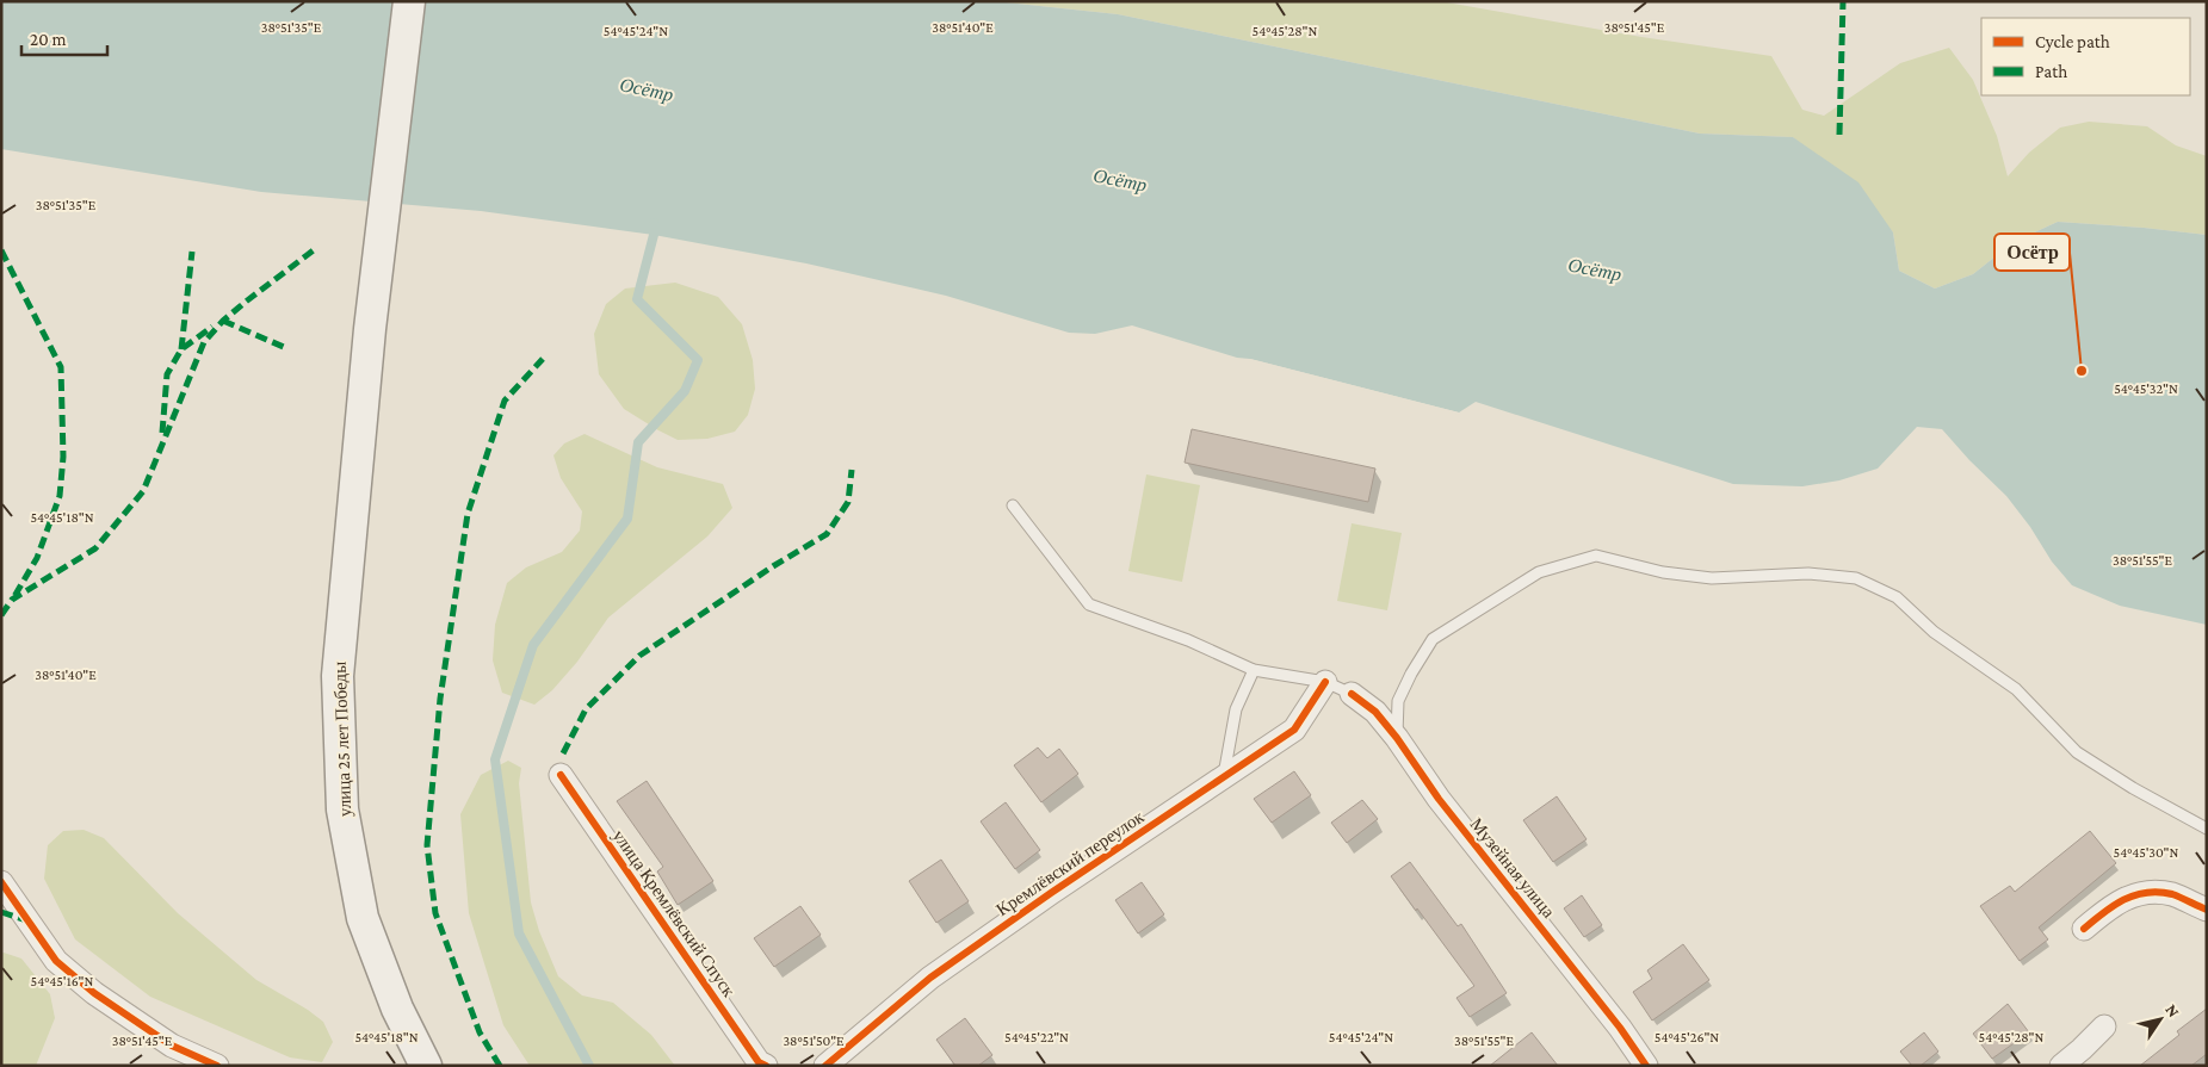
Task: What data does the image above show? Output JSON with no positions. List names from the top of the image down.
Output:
{
  "streets": {
    "main road": ["улица 25 лет Победы"],
    "street": ["Кремлёвский переулок", "Музейная улица", "улица Кремлёвский Спуск"]
  },
  "water": ["Осётр"],
  "places": ["Осётр"],
  "legend": ["Cycle path", "Path"],
  "scale_bar": "20 m",
  "north": "top right",
  "coordinates": [
    "38°51'35\"E",
    "38°51'40\"E",
    "38°51'45\"E",
    "54°45'24\"N",
    "54°45'28\"N",
    "54°45'32\"N",
    "54°45'18\"N",
    "38°51'55\"E",
    "54°45'30\"N",
    "54°45'16\"N",
    "54°45'22\"N",
    "54°45'26\"N",
    "38°51'50\"E"
  ]
}
